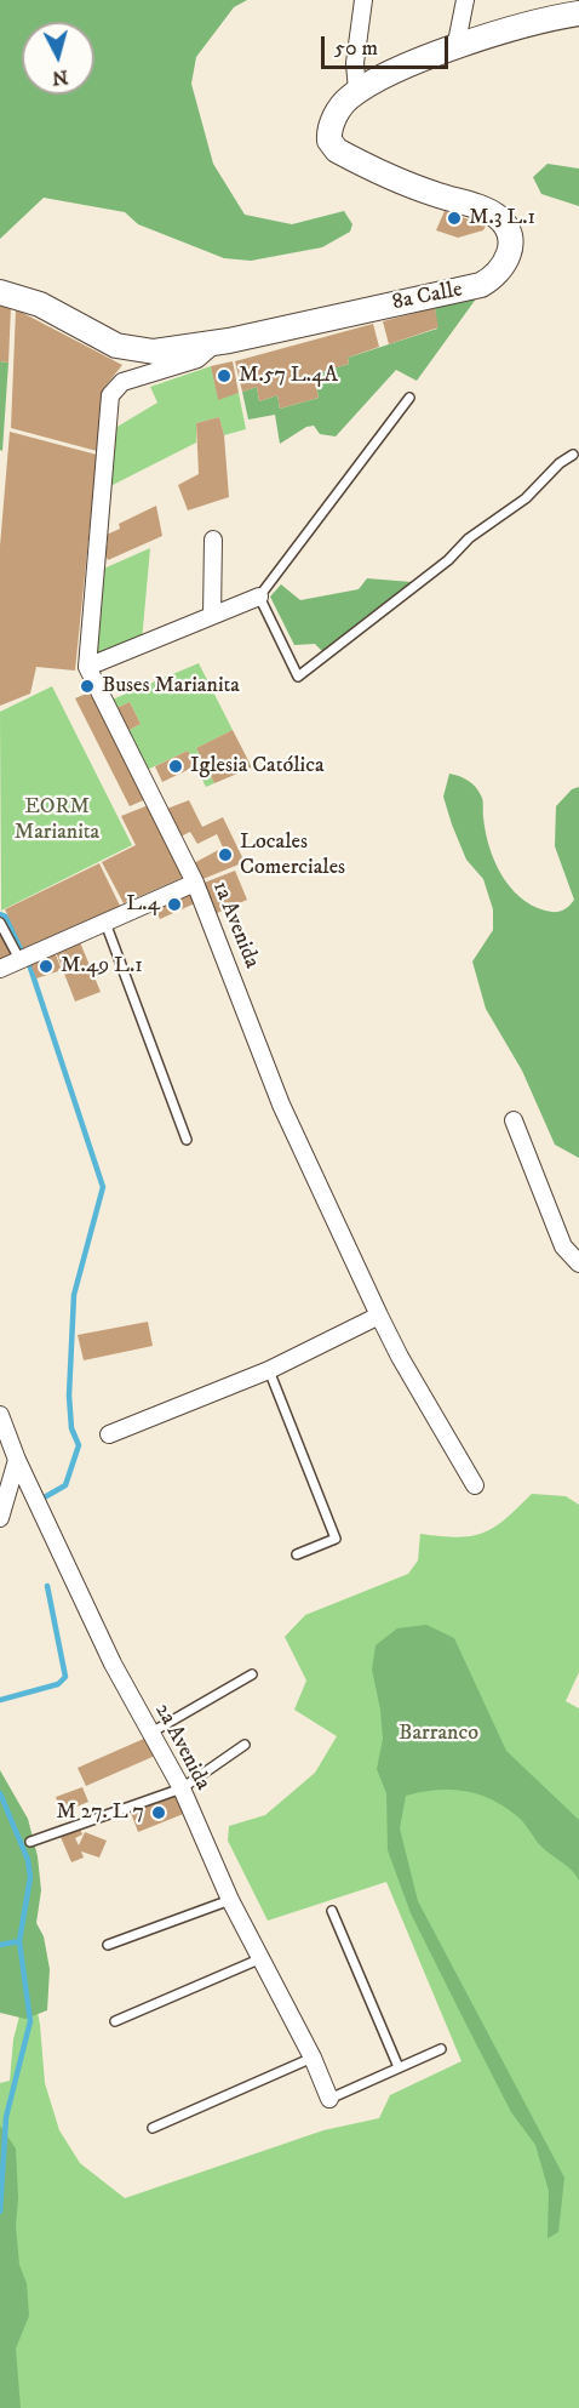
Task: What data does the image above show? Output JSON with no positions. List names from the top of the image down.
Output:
{
  "streets": {
    "main road": ["8a Calle"],
    "street": ["1a Avenida", "2a Avenida"]
  },
  "parks": ["EORM Marianita", "Barranco"],
  "places": [
    "M.3 L.1",
    "M.57 L.4A",
    "Buses Marianita",
    "Iglesia Católica",
    "Locales Comerciales",
    "L.4",
    "M.49 L.1",
    "M 27. L 7"
  ],
  "scale_bar": "50 m",
  "north": "bottom"
}
